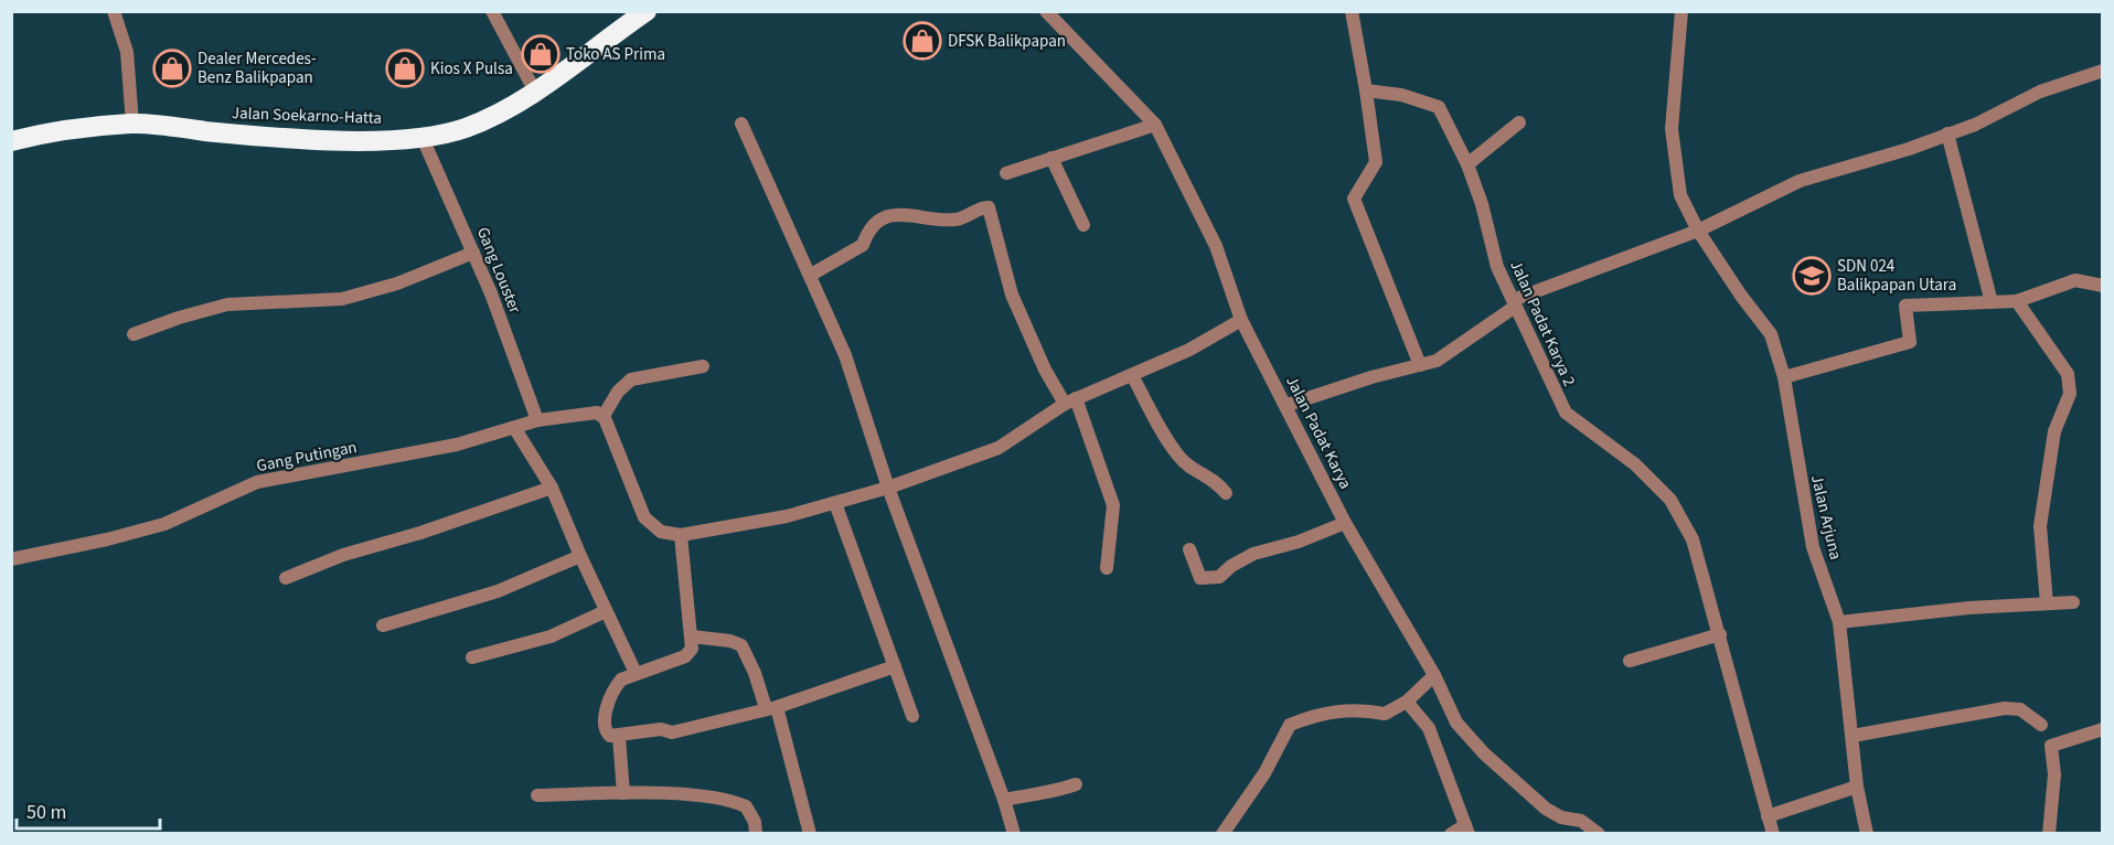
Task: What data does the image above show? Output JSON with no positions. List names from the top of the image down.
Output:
{
  "streets": {
    "highway": ["Jalan Soekarno-Hatta"],
    "street": [
      "Gang Louster",
      "Jalan Padat Karya 2",
      "Jalan Padat Karya",
      "Gang Putingan",
      "Jalan Arjuna"
    ]
  },
  "crossings": [
    ["Jalan Soekarno-Hatta", "Gang Louster"],
    ["Gang Louster", "Gang Putingan"]
  ],
  "places": {
    "shop": [
      "DFSK Balikpapan",
      "Toko AS Prima",
      "Dealer Mercedes- Benz Balikpapan",
      "Kios X Pulsa"
    ],
    "school or university": ["SDN 024 Balikpapan Utara"]
  },
  "scale_bar": "50 m"
}
